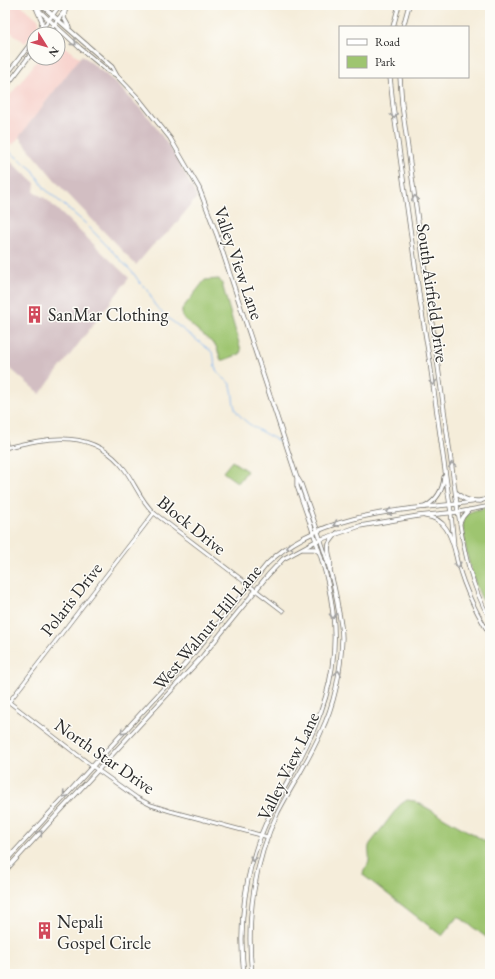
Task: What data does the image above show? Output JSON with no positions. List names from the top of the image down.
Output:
{
  "streets": {
    "main road": ["Valley View Lane", "South Airfield Drive", "West Walnut Hill Lane"],
    "street": ["Block Drive", "Polaris Drive", "North Star Drive"]
  },
  "crossings": [
    ["Valley View Lane", "West Walnut Hill Lane"],
    ["Valley View Lane", "North Star Drive"],
    ["South Airfield Drive", "West Walnut Hill Lane"],
    ["Block Drive", "Polaris Drive"],
    ["Block Drive", "West Walnut Hill Lane"],
    ["Polaris Drive", "North Star Drive"],
    ["West Walnut Hill Lane", "North Star Drive"]
  ],
  "places": {
    "building": ["SanMar Clothing", "Nepali Gospel Circle"]
  },
  "legend": ["Road", "Park"],
  "north": "bottom right"
}
